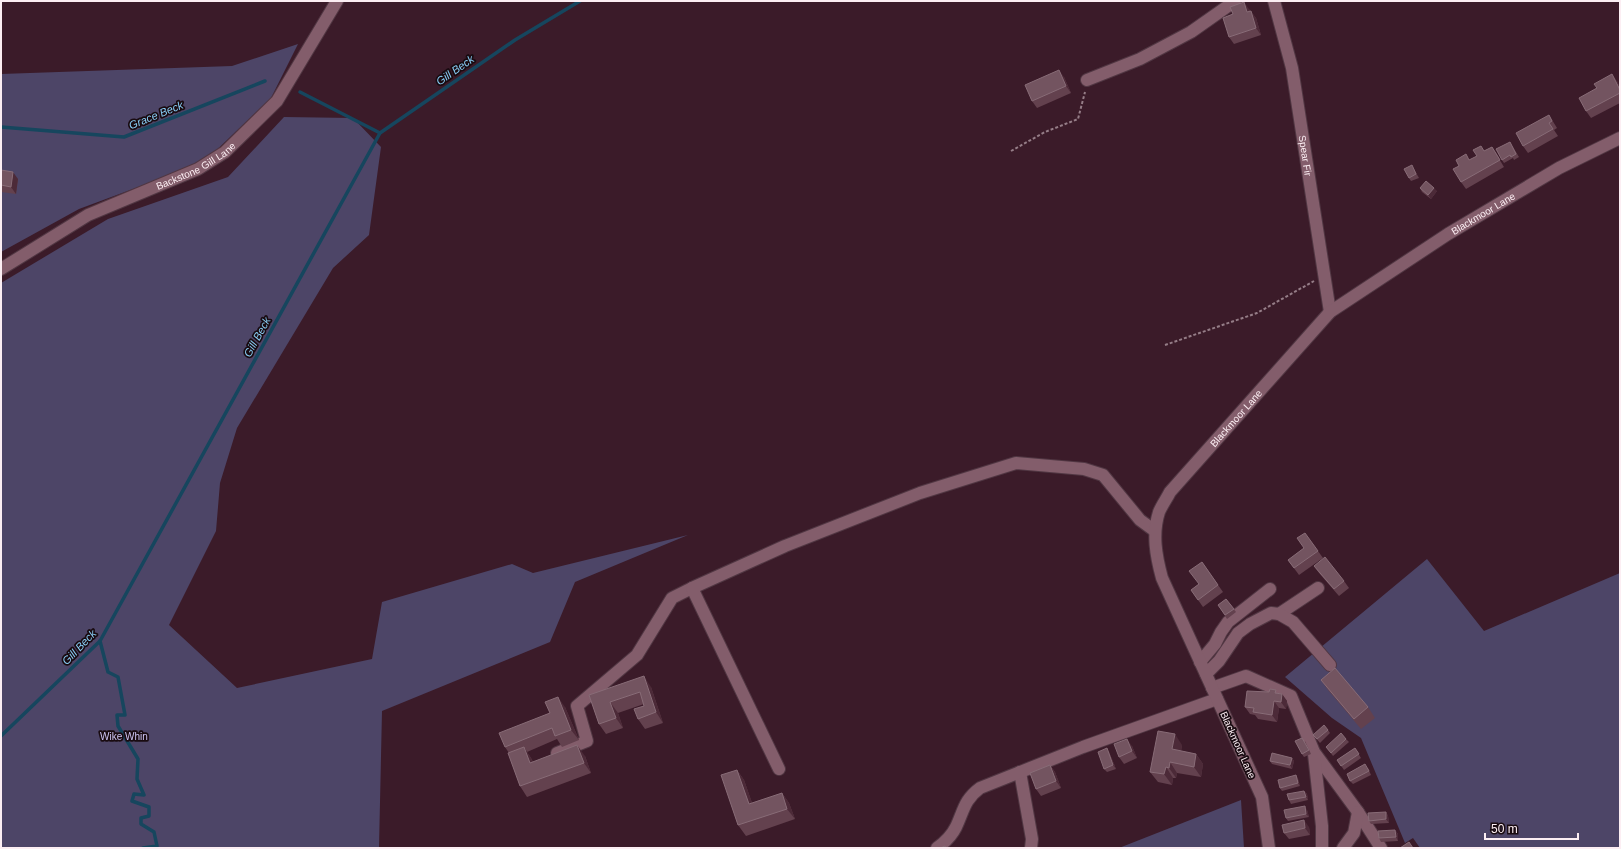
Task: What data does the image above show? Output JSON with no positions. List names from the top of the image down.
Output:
{
  "streets": {
    "street": ["Spear Fir", "Backstone Gill Lane", "Blackmoor Lane"]
  },
  "crossings": [
    ["Spear Fir", "Blackmoor Lane"]
  ],
  "water": ["Gill Beck", "Grace Beck"],
  "parks": ["Wike Whin"],
  "scale_bar": "50 m"
}
